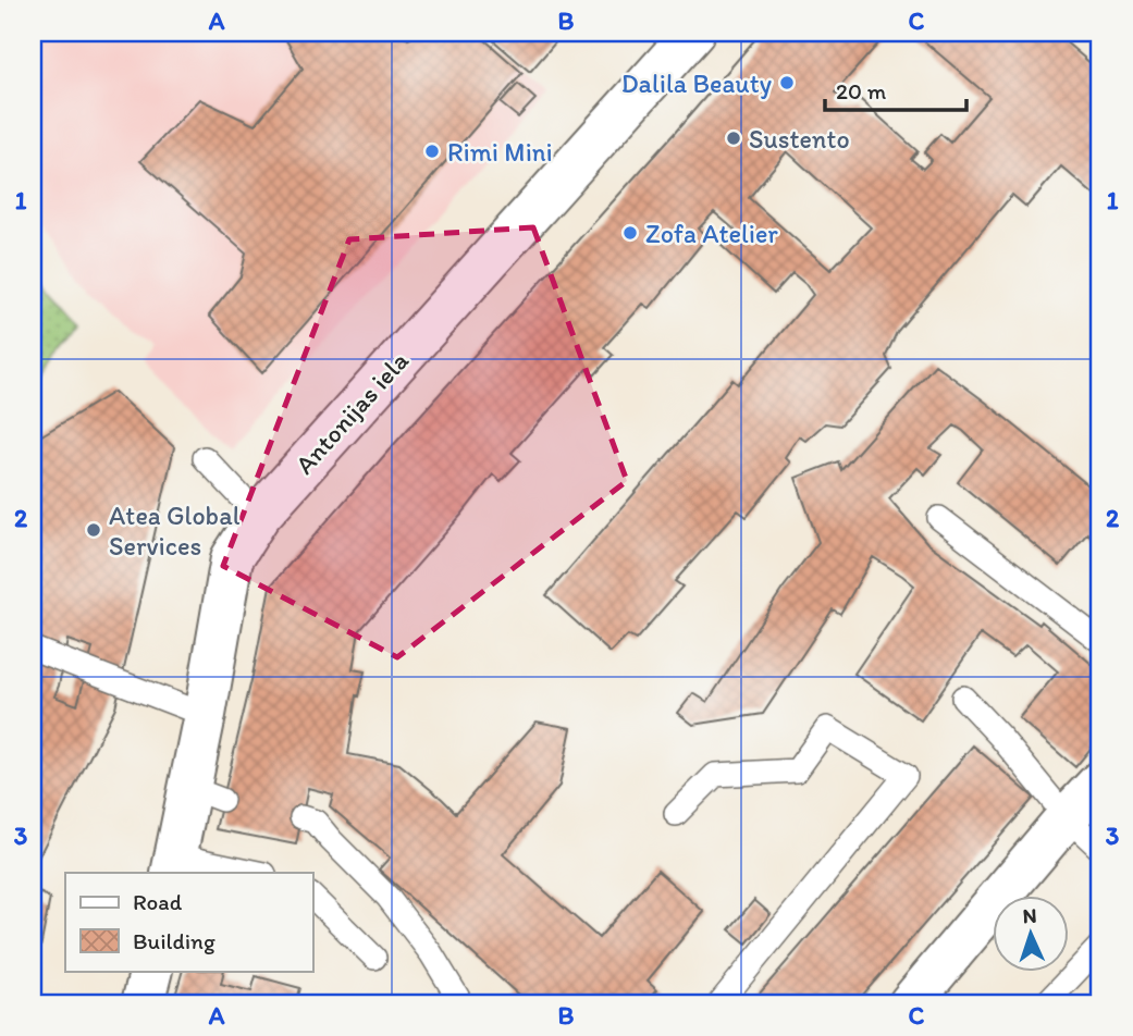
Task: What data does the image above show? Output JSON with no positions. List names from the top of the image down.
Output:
{
  "streets": {
    "street": ["Antonijas iela"]
  },
  "places": [
    "Dalila Beauty",
    "Sustento",
    "Rimi Mini",
    "Zofa Atelier",
    "Atea Global Services"
  ],
  "legend": ["Road", "Building"],
  "scale_bar": "20 m",
  "north": "top",
  "grid": {
    "columns": ["A", "B", "C"],
    "rows": ["1", "2", "3"]
  }
}
